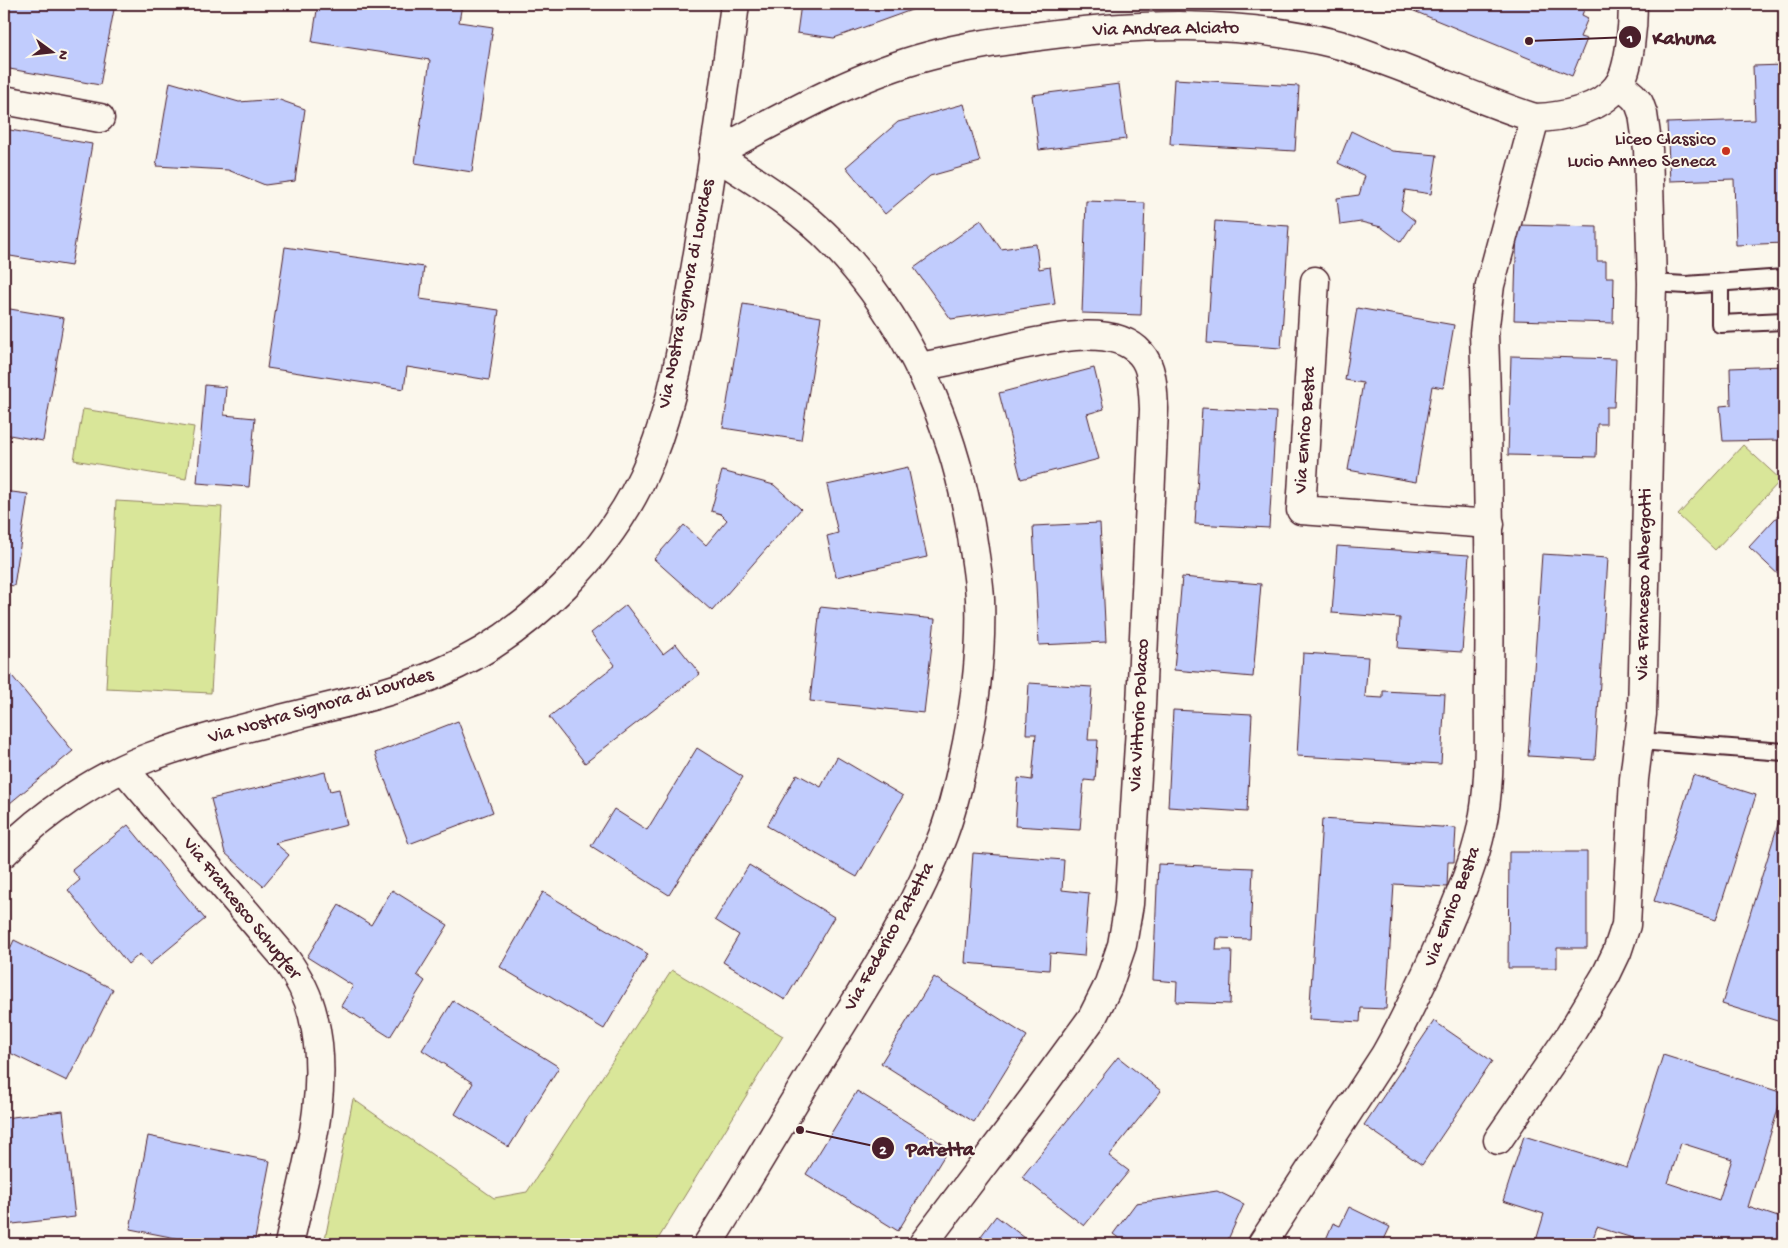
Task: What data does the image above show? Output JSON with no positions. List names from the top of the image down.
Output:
{
  "streets": {
    "street": [
      "Via Andrea Alciato",
      "Via Nostra Signora di Lourdes",
      "Via Enrico Besta",
      "Via Francesco Albergotti",
      "Via Vittorio Polacco",
      "Via Francesco Schupfer",
      "Via Federico Patetta"
    ]
  },
  "crossings": [
    ["Via Andrea Alciato", "Via Nostra Signora di Lourdes"],
    ["Via Andrea Alciato", "Via Enrico Besta"],
    ["Via Andrea Alciato", "Via Francesco Albergotti"],
    ["Via Andrea Alciato", "Via Federico Patetta"],
    ["Via Nostra Signora di Lourdes", "Via Francesco Schupfer"],
    ["Via Nostra Signora di Lourdes", "Via Federico Patetta"],
    ["Via Vittorio Polacco", "Via Federico Patetta"]
  ],
  "places": ["Kahuna", "Liceo Classico Lucio Anneo Seneca", "Patetta"],
  "north": "right"
}
